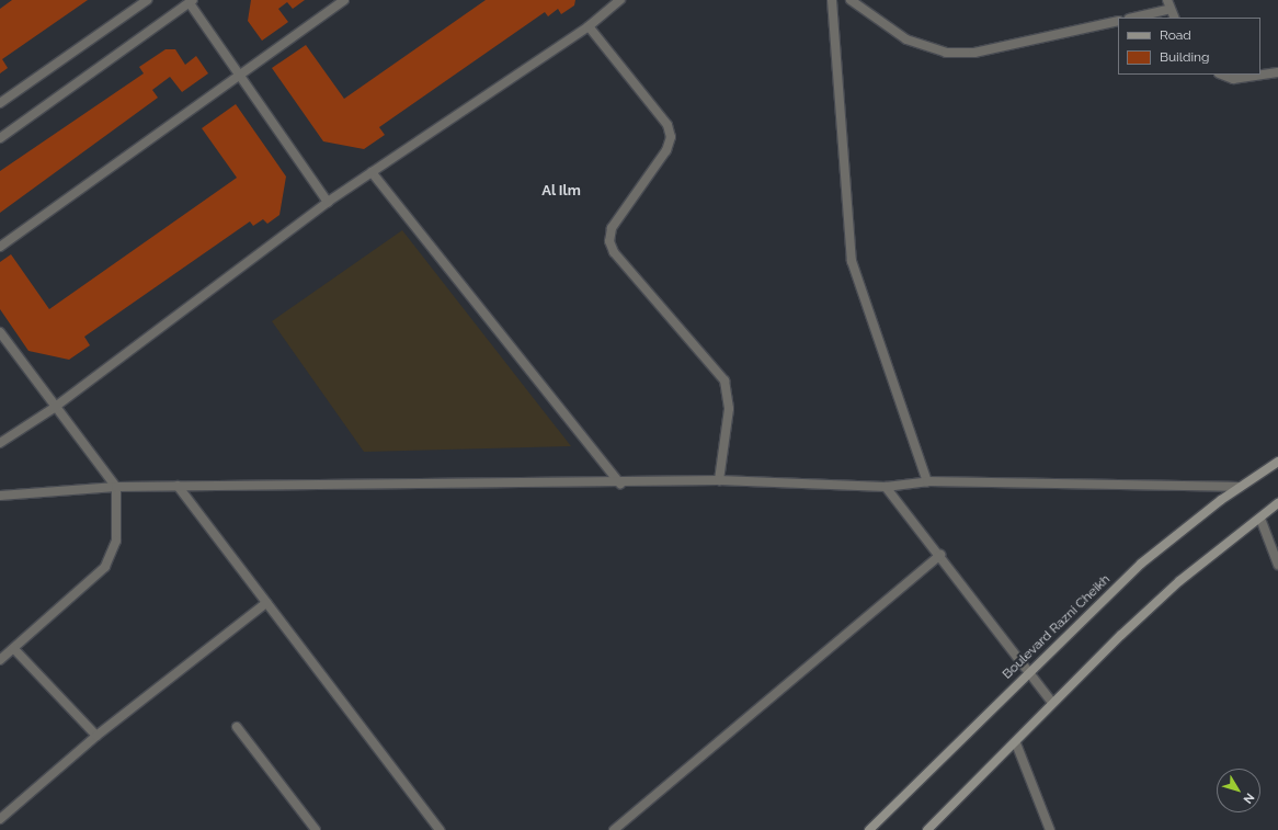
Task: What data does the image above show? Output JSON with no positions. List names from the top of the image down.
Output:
{
  "streets": {
    "main road": ["Boulevard Razni Cheikh"]
  },
  "districts": ["Al Ilm"],
  "legend": ["Road", "Building"],
  "north": "bottom right"
}
